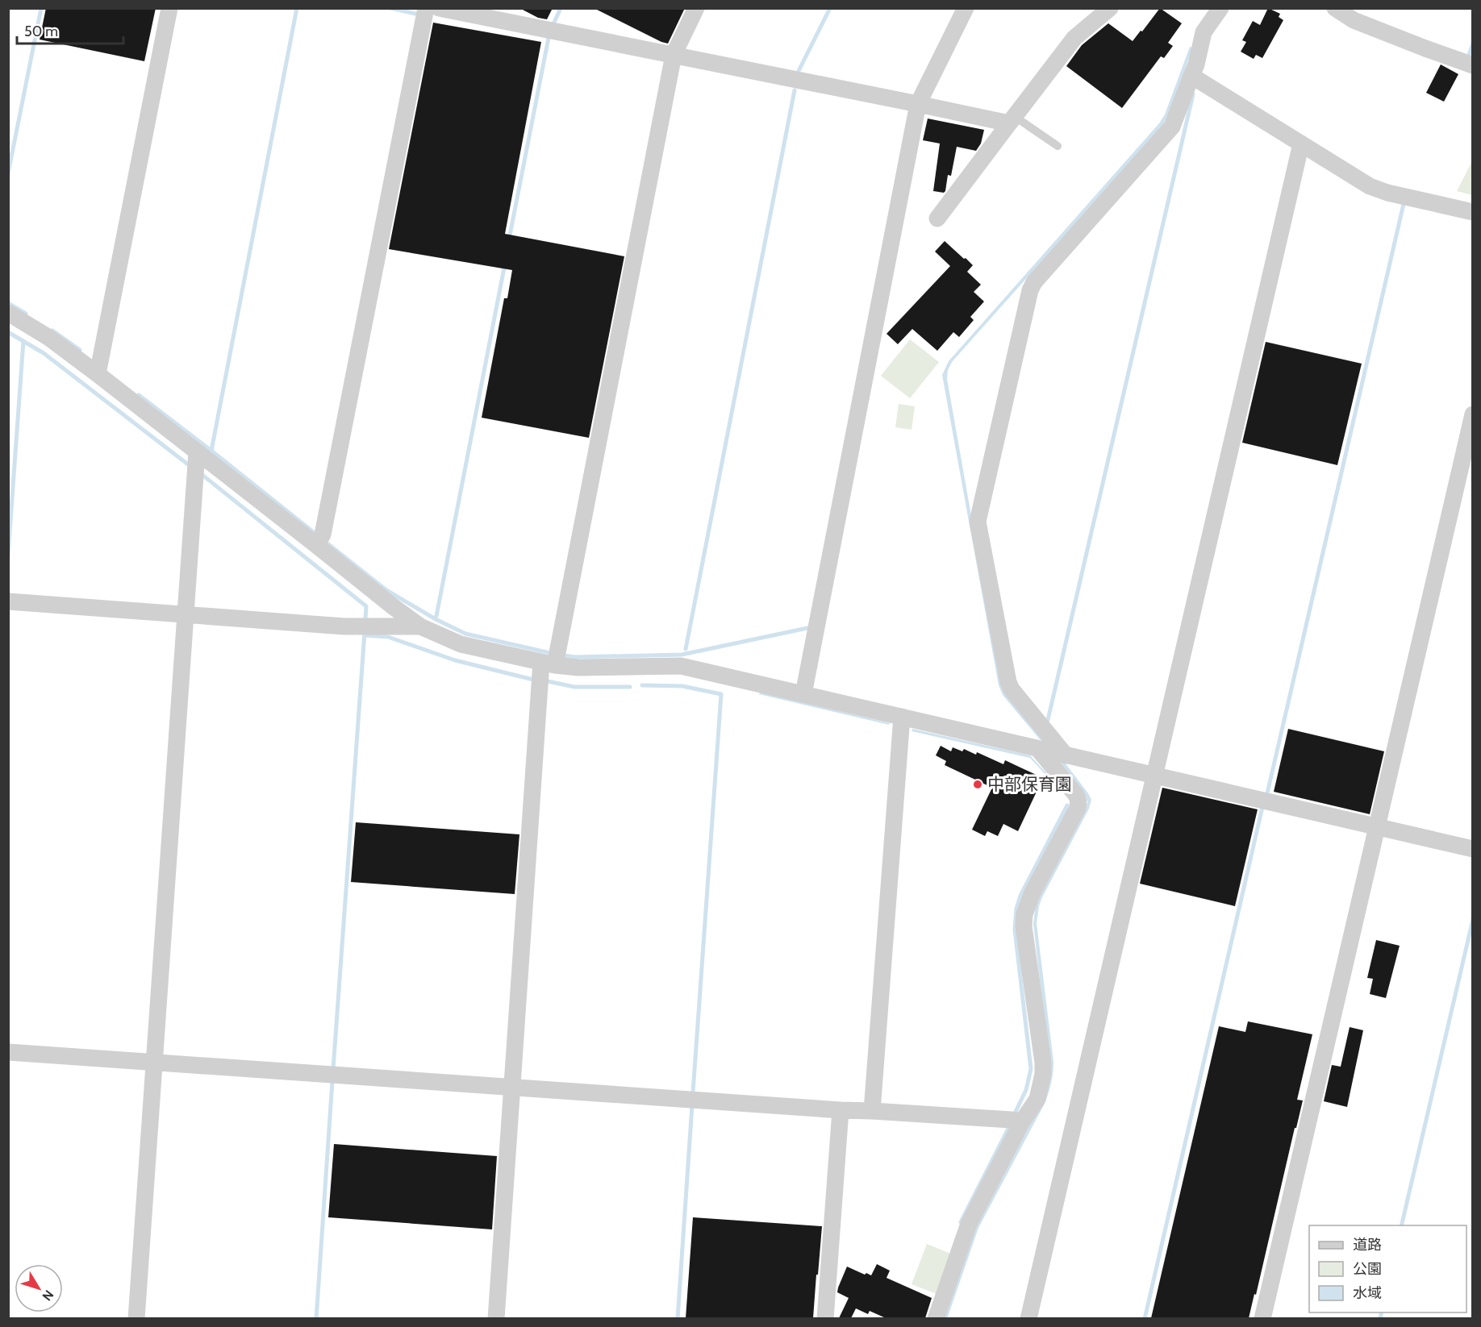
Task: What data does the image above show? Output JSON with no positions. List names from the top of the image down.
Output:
{
  "places": ["中部保育園"],
  "legend": ["道路", "公園", "水域"],
  "scale_bar": "50 m",
  "north": "bottom right"
}
